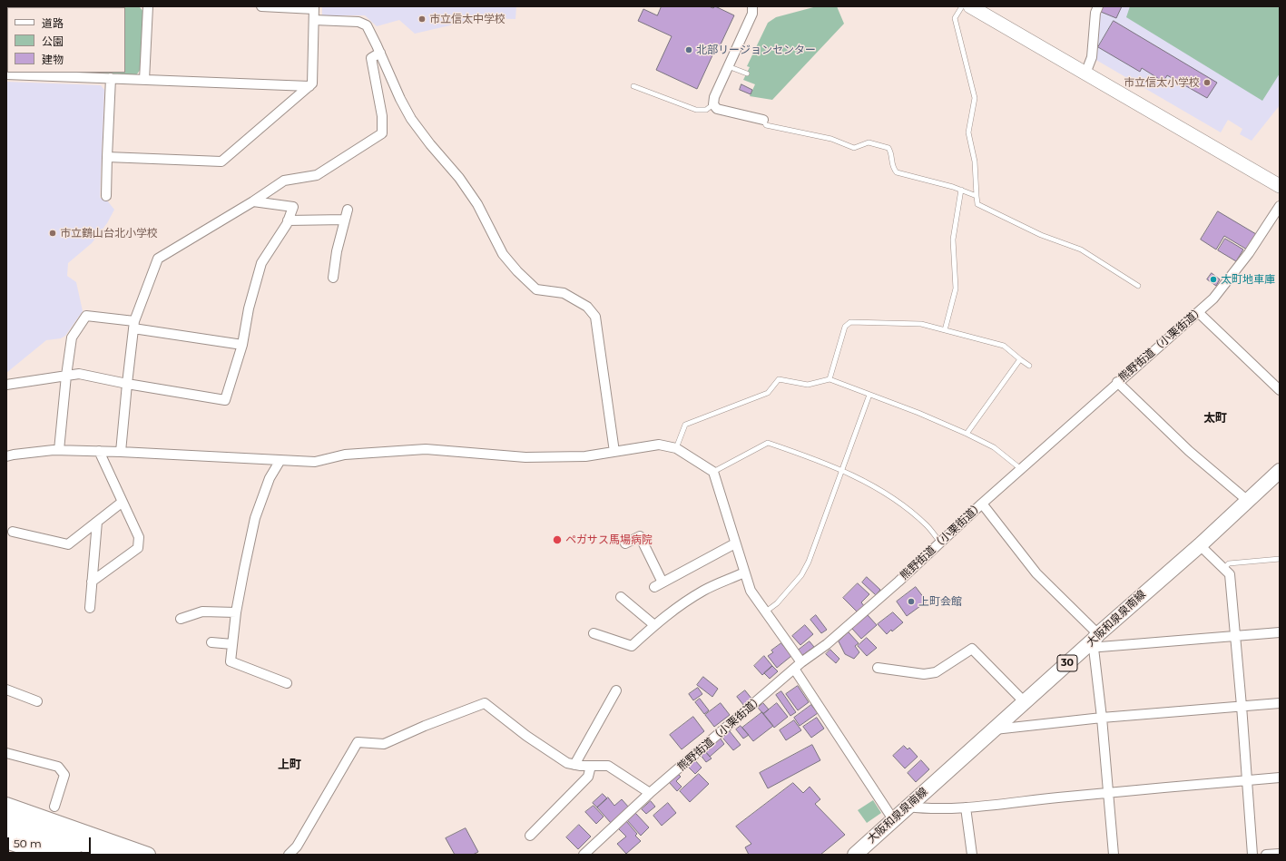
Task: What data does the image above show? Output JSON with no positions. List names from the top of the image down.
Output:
{
  "streets": {
    "main road": ["大阪和泉泉南線", "30"],
    "street": ["熊野街道（小栗街道）"]
  },
  "districts": ["太町", "上町"],
  "places": [
    "市立信太中学校",
    "北部リージョンセンター",
    "市立信太小学校",
    "市立鶴山台北小学校",
    "太町地車庫",
    "ペガサス馬場病院",
    "上町会館"
  ],
  "legend": ["道路", "公園", "建物"],
  "scale_bar": "50 m"
}
